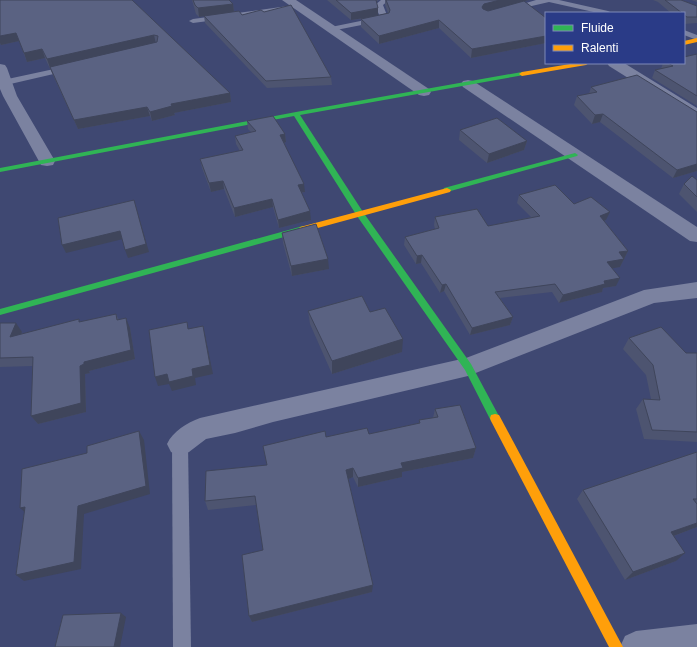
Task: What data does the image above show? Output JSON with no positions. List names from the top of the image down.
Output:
{
  "legend": ["Fluide", "Ralenti"]
}
